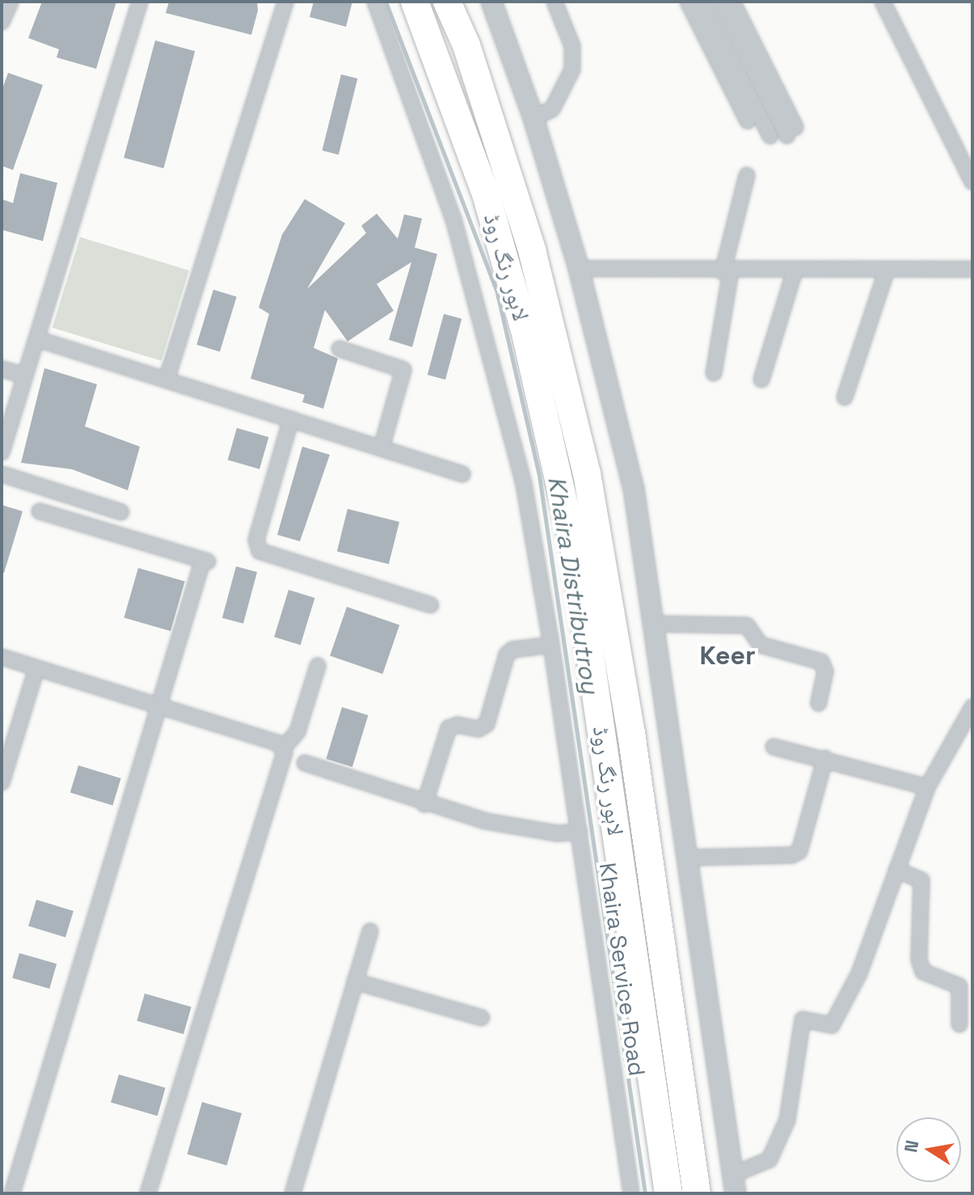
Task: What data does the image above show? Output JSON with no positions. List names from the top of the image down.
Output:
{
  "streets": {
    "highway": ["لاہور رنگ روڈ"],
    "street": ["Khaira Service Road"]
  },
  "districts": ["Keer"],
  "water": ["Khaira Distributroy"],
  "north": "left"
}
